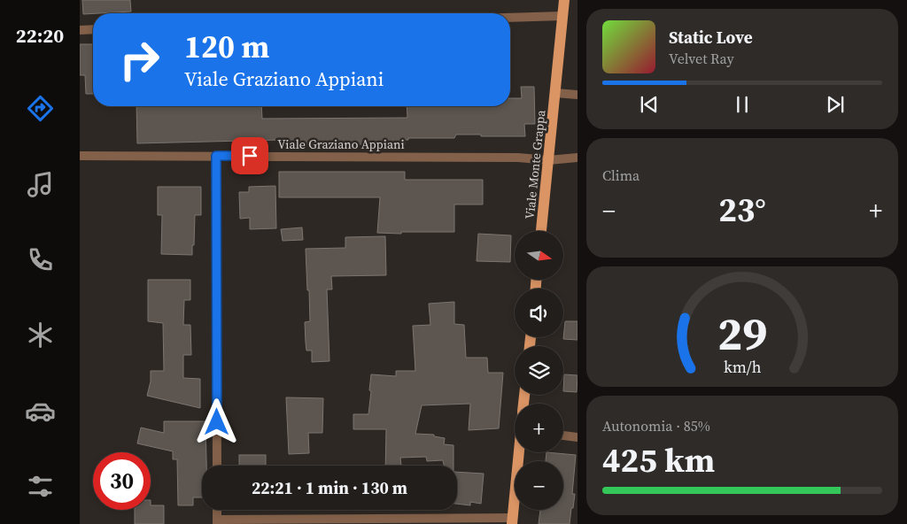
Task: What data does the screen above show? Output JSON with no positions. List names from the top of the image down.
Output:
{
  "streets": {
    "main road": ["Viale Monte Grappa"],
    "street": ["Viale Graziano Appiani"]
  },
  "crossings": [
    ["Viale Graziano Appiani", "Viale Monte Grappa"]
  ],
  "north": "right",
  "page": {
    "tabs": "22:20",
    "turn": ["120 m", "Viale Graziano Appiani"],
    "song": ["Static Love", "Velvet Ray"],
    "tile": [
      "Clima",
      ["Autonomia · 85%", "425 km"]
    ],
    "heat": ["−", "23°", "+"],
    "map_buttons": ["+", "−"],
    "limit": "30",
    "trip": "22:21 · 1 min · 130 m",
    "gauge": ["29", "km/h"]
  }
}
